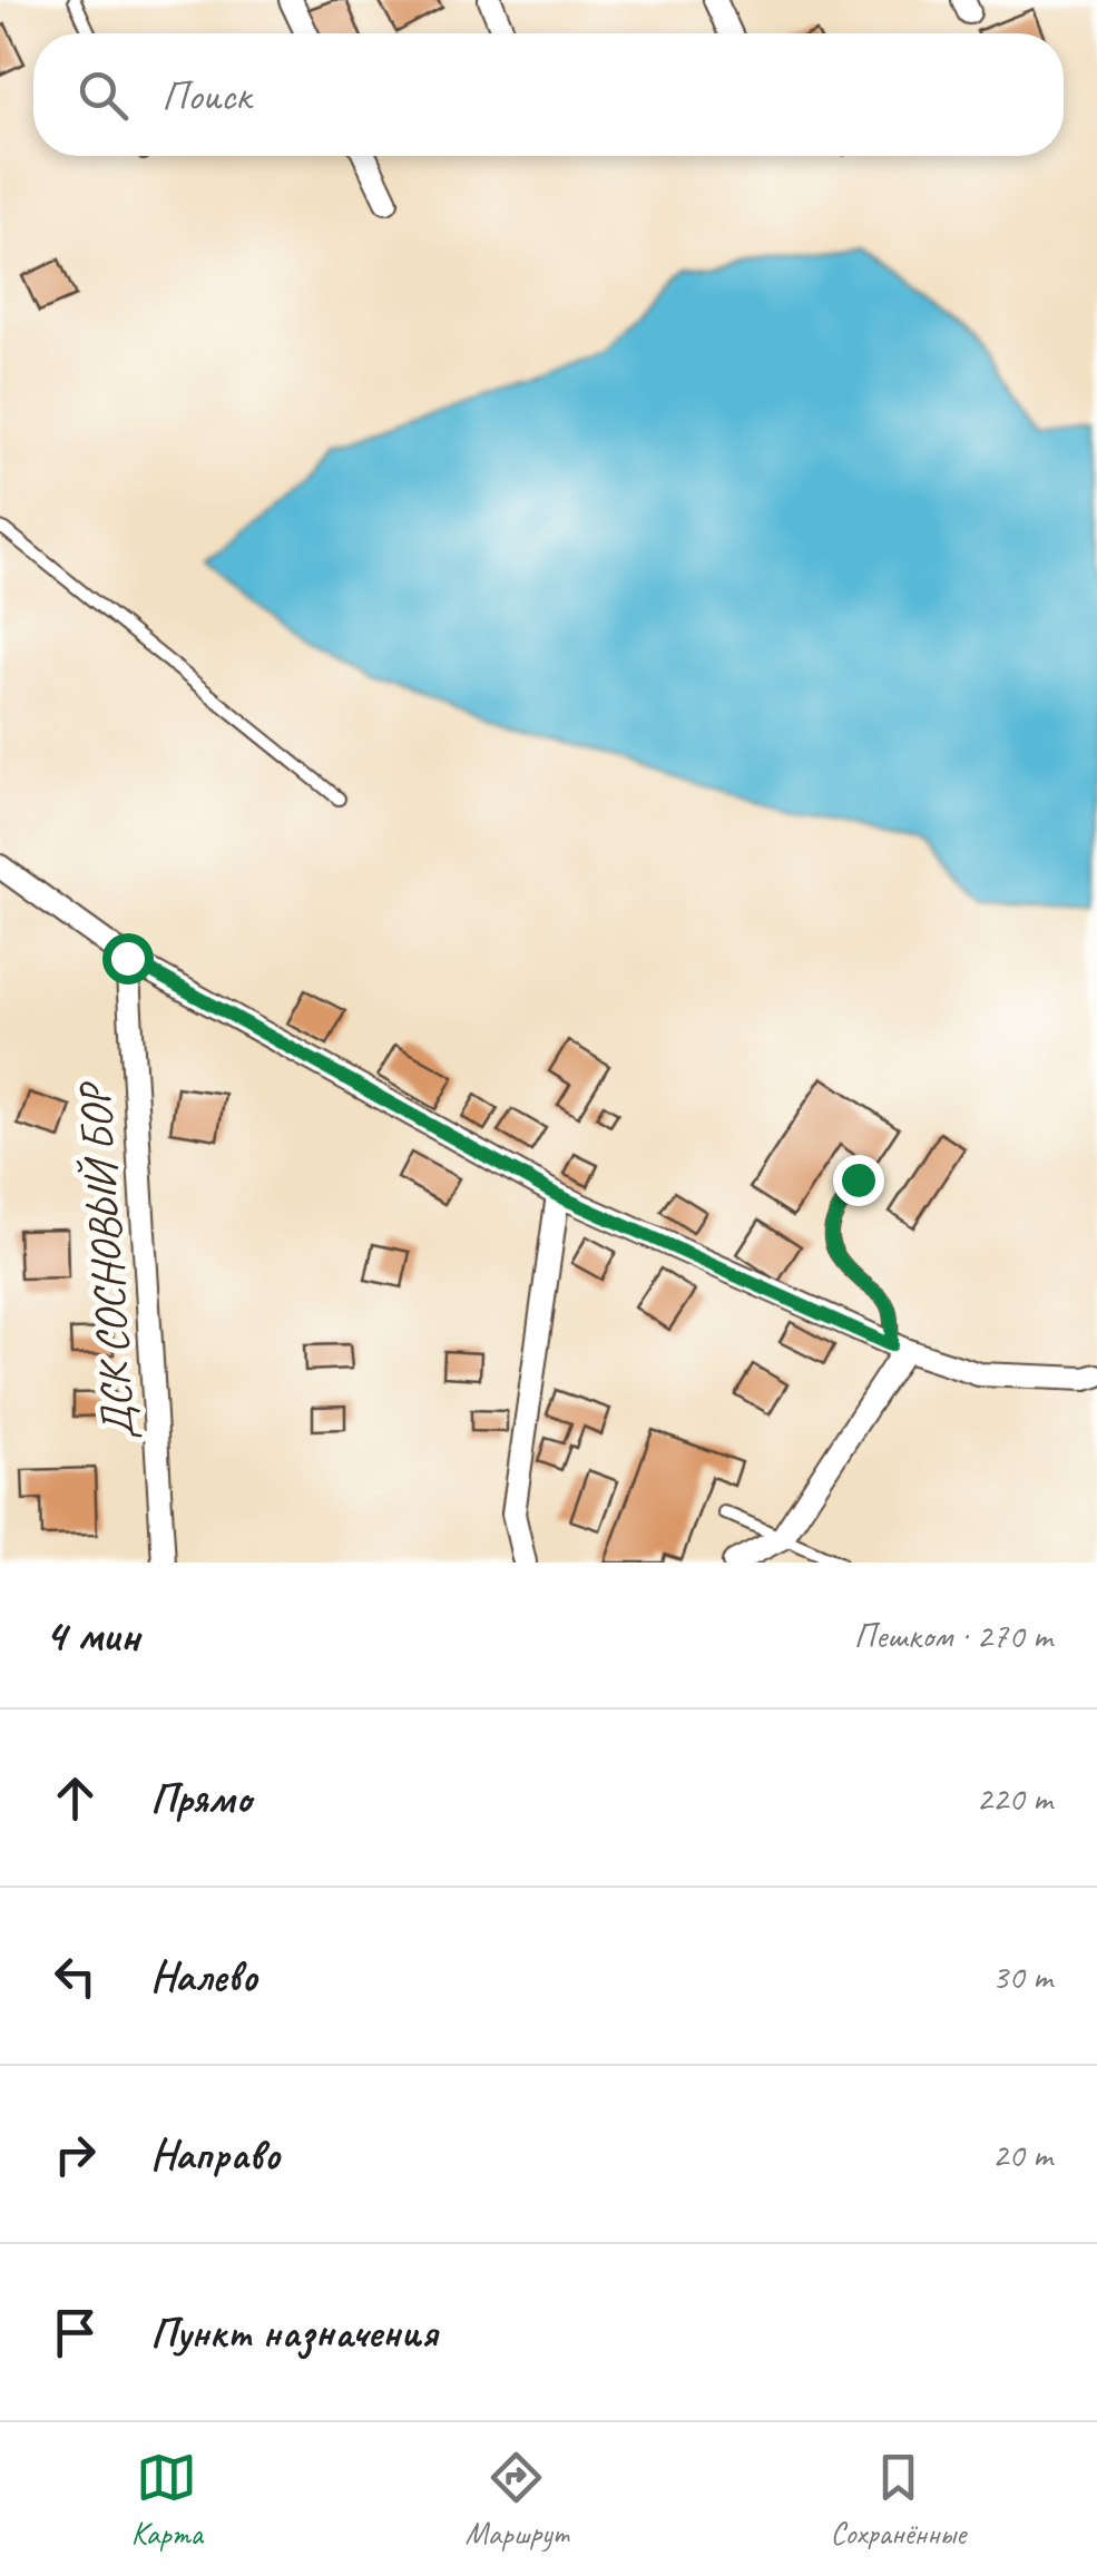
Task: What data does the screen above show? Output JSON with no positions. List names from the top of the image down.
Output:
{
  "streets": {
    "street": ["ДСК СОСНОВЫЙ БОР"]
  },
  "page": {
    "search": "Поиск",
    "heading": ["4 мин", "Пешком · 270 m"],
    "list": [
      ["Прямо", "220 m"],
      ["Налево", "30 m"],
      ["Направо", "20 m"],
      "Пункт назначения"
    ],
    "nav": ["Карта", "Маршрут", "Сохранённые"]
  }
}
